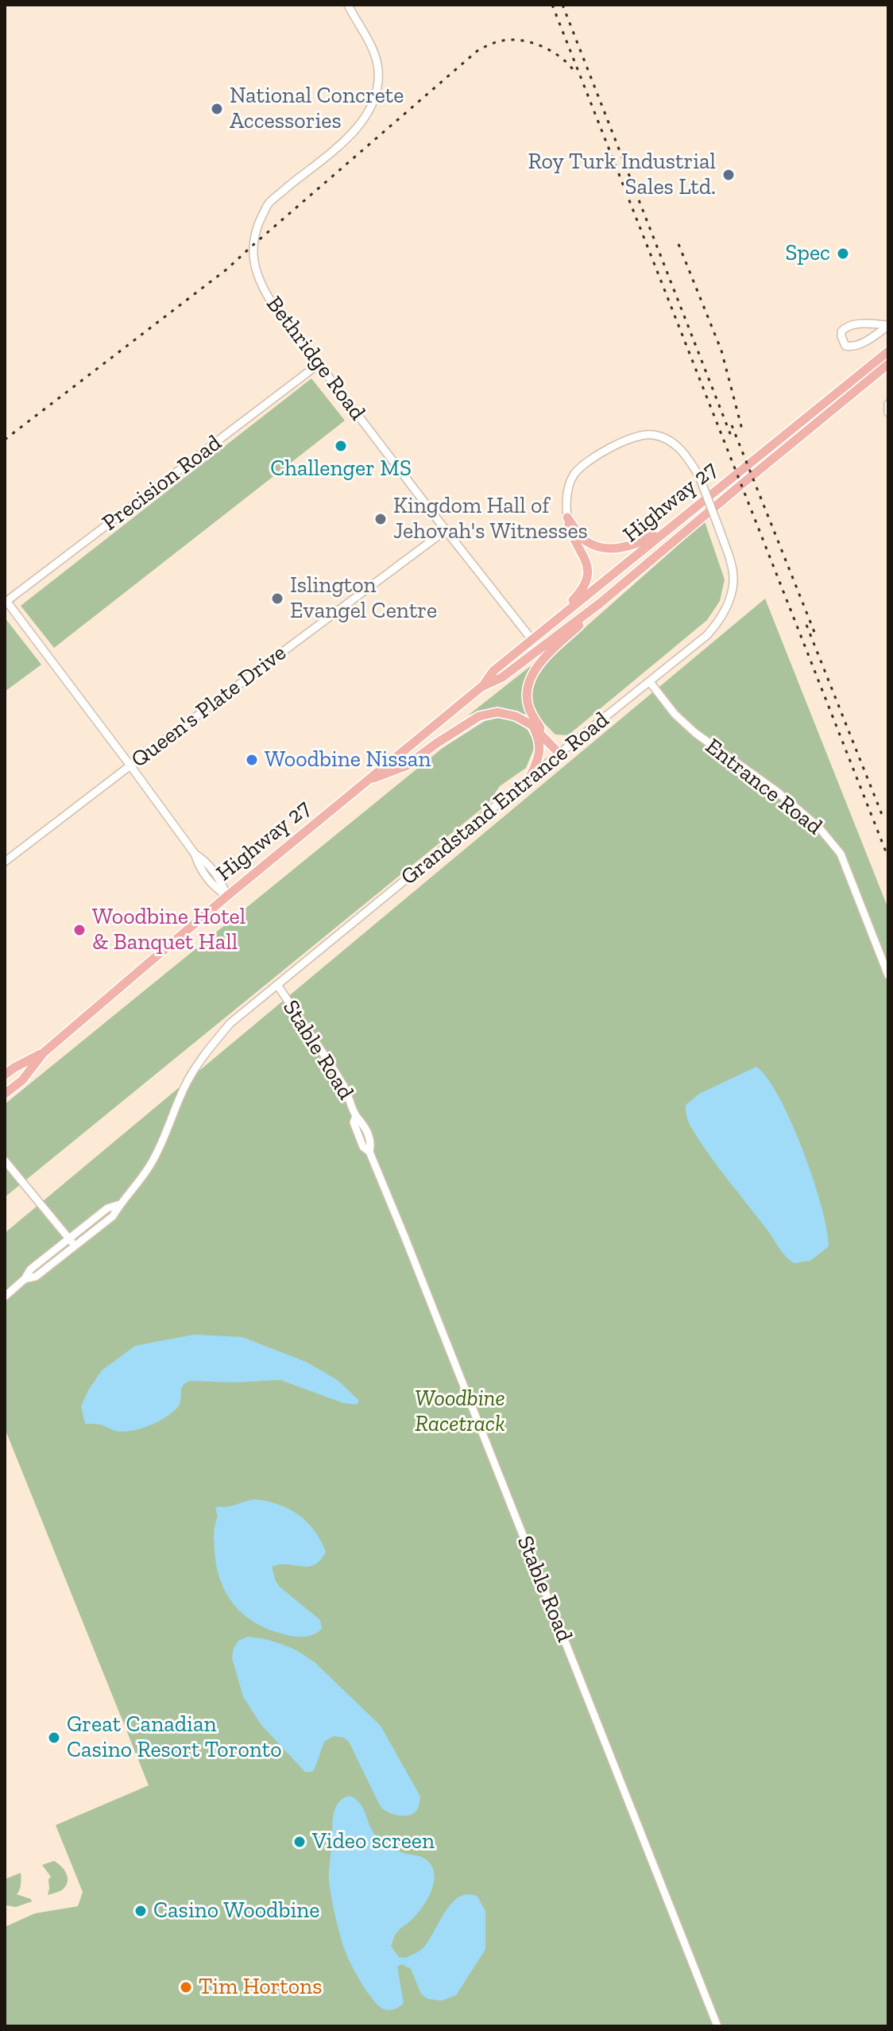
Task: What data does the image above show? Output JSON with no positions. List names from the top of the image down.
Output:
{
  "streets": {
    "main road": ["Highway 27"],
    "street": [
      "Bethridge Road",
      "Precision Road",
      "Queen's Plate Drive",
      "Entrance Road",
      "Grandstand Entrance Road",
      "Stable Road"
    ]
  },
  "crossings": [
    ["Bethridge Road", "Precision Road"],
    ["Bethridge Road", "Highway 27"],
    ["Bethridge Road", "Queen's Plate Drive"],
    ["Entrance Road", "Grandstand Entrance Road"],
    ["Grandstand Entrance Road", "Stable Road"]
  ],
  "parks": ["Woodbine Racetrack"],
  "places": [
    "National Concrete Accessories",
    "Roy Turk Industrial Sales Ltd.",
    "Spec",
    "Challenger MS",
    "Kingdom Hall of Jehovah's Witnesses",
    "Islington Evangel Centre",
    "Woodbine Nissan",
    "Woodbine Hotel & Banquet Hall",
    "Great Canadian Casino Resort Toronto",
    "Video screen",
    "Casino Woodbine",
    "Tim Hortons"
  ]
}
